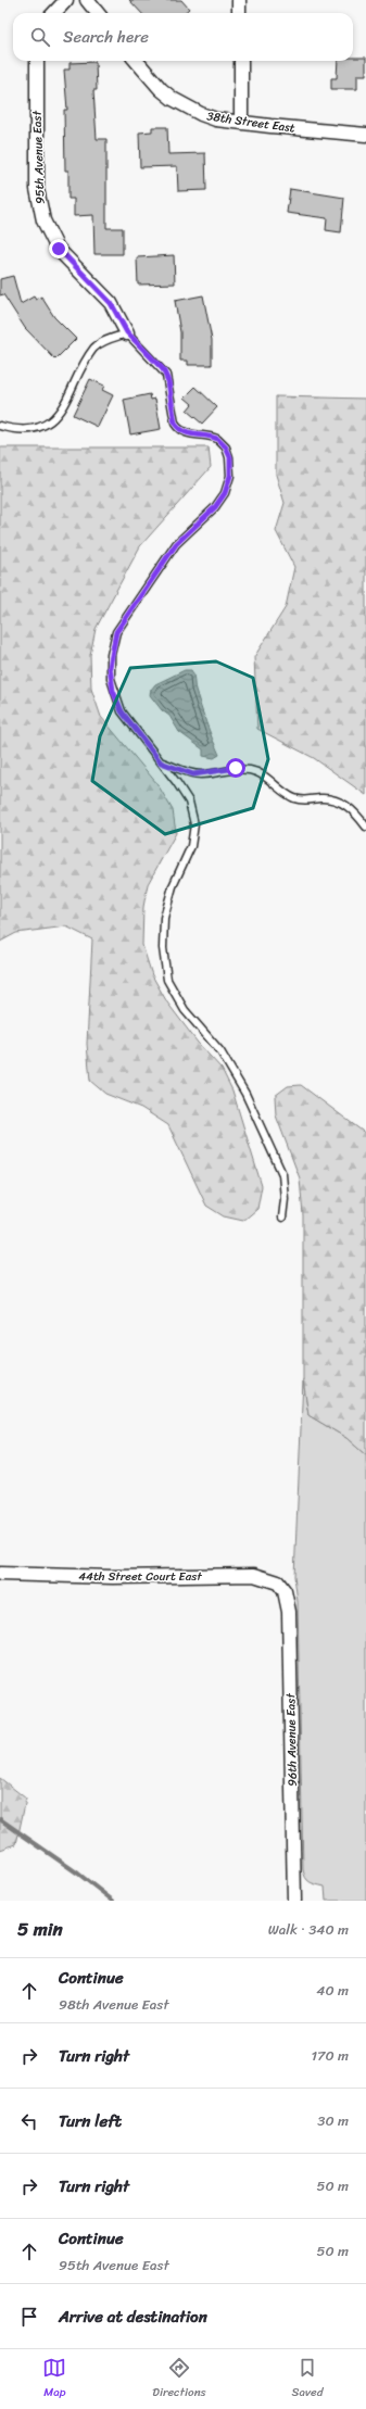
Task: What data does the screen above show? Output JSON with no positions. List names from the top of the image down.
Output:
{
  "streets": {
    "street": [
      "38th Street East",
      "95th Avenue East",
      "44th Street Court East",
      "96th Avenue East"
    ]
  },
  "crossings": [
    ["44th Street Court East", "96th Avenue East"]
  ],
  "page": {
    "search": "Search here",
    "heading": ["5 min", "Walk · 340 m"],
    "list": [
      ["Continue", "98th Avenue East", "40 m"],
      ["Turn right", "170 m"],
      ["Turn left", "30 m"],
      ["Turn right", "50 m"],
      ["Continue", "95th Avenue East", "50 m"],
      "Arrive at destination"
    ],
    "nav": ["Map", "Directions", "Saved"]
  }
}
